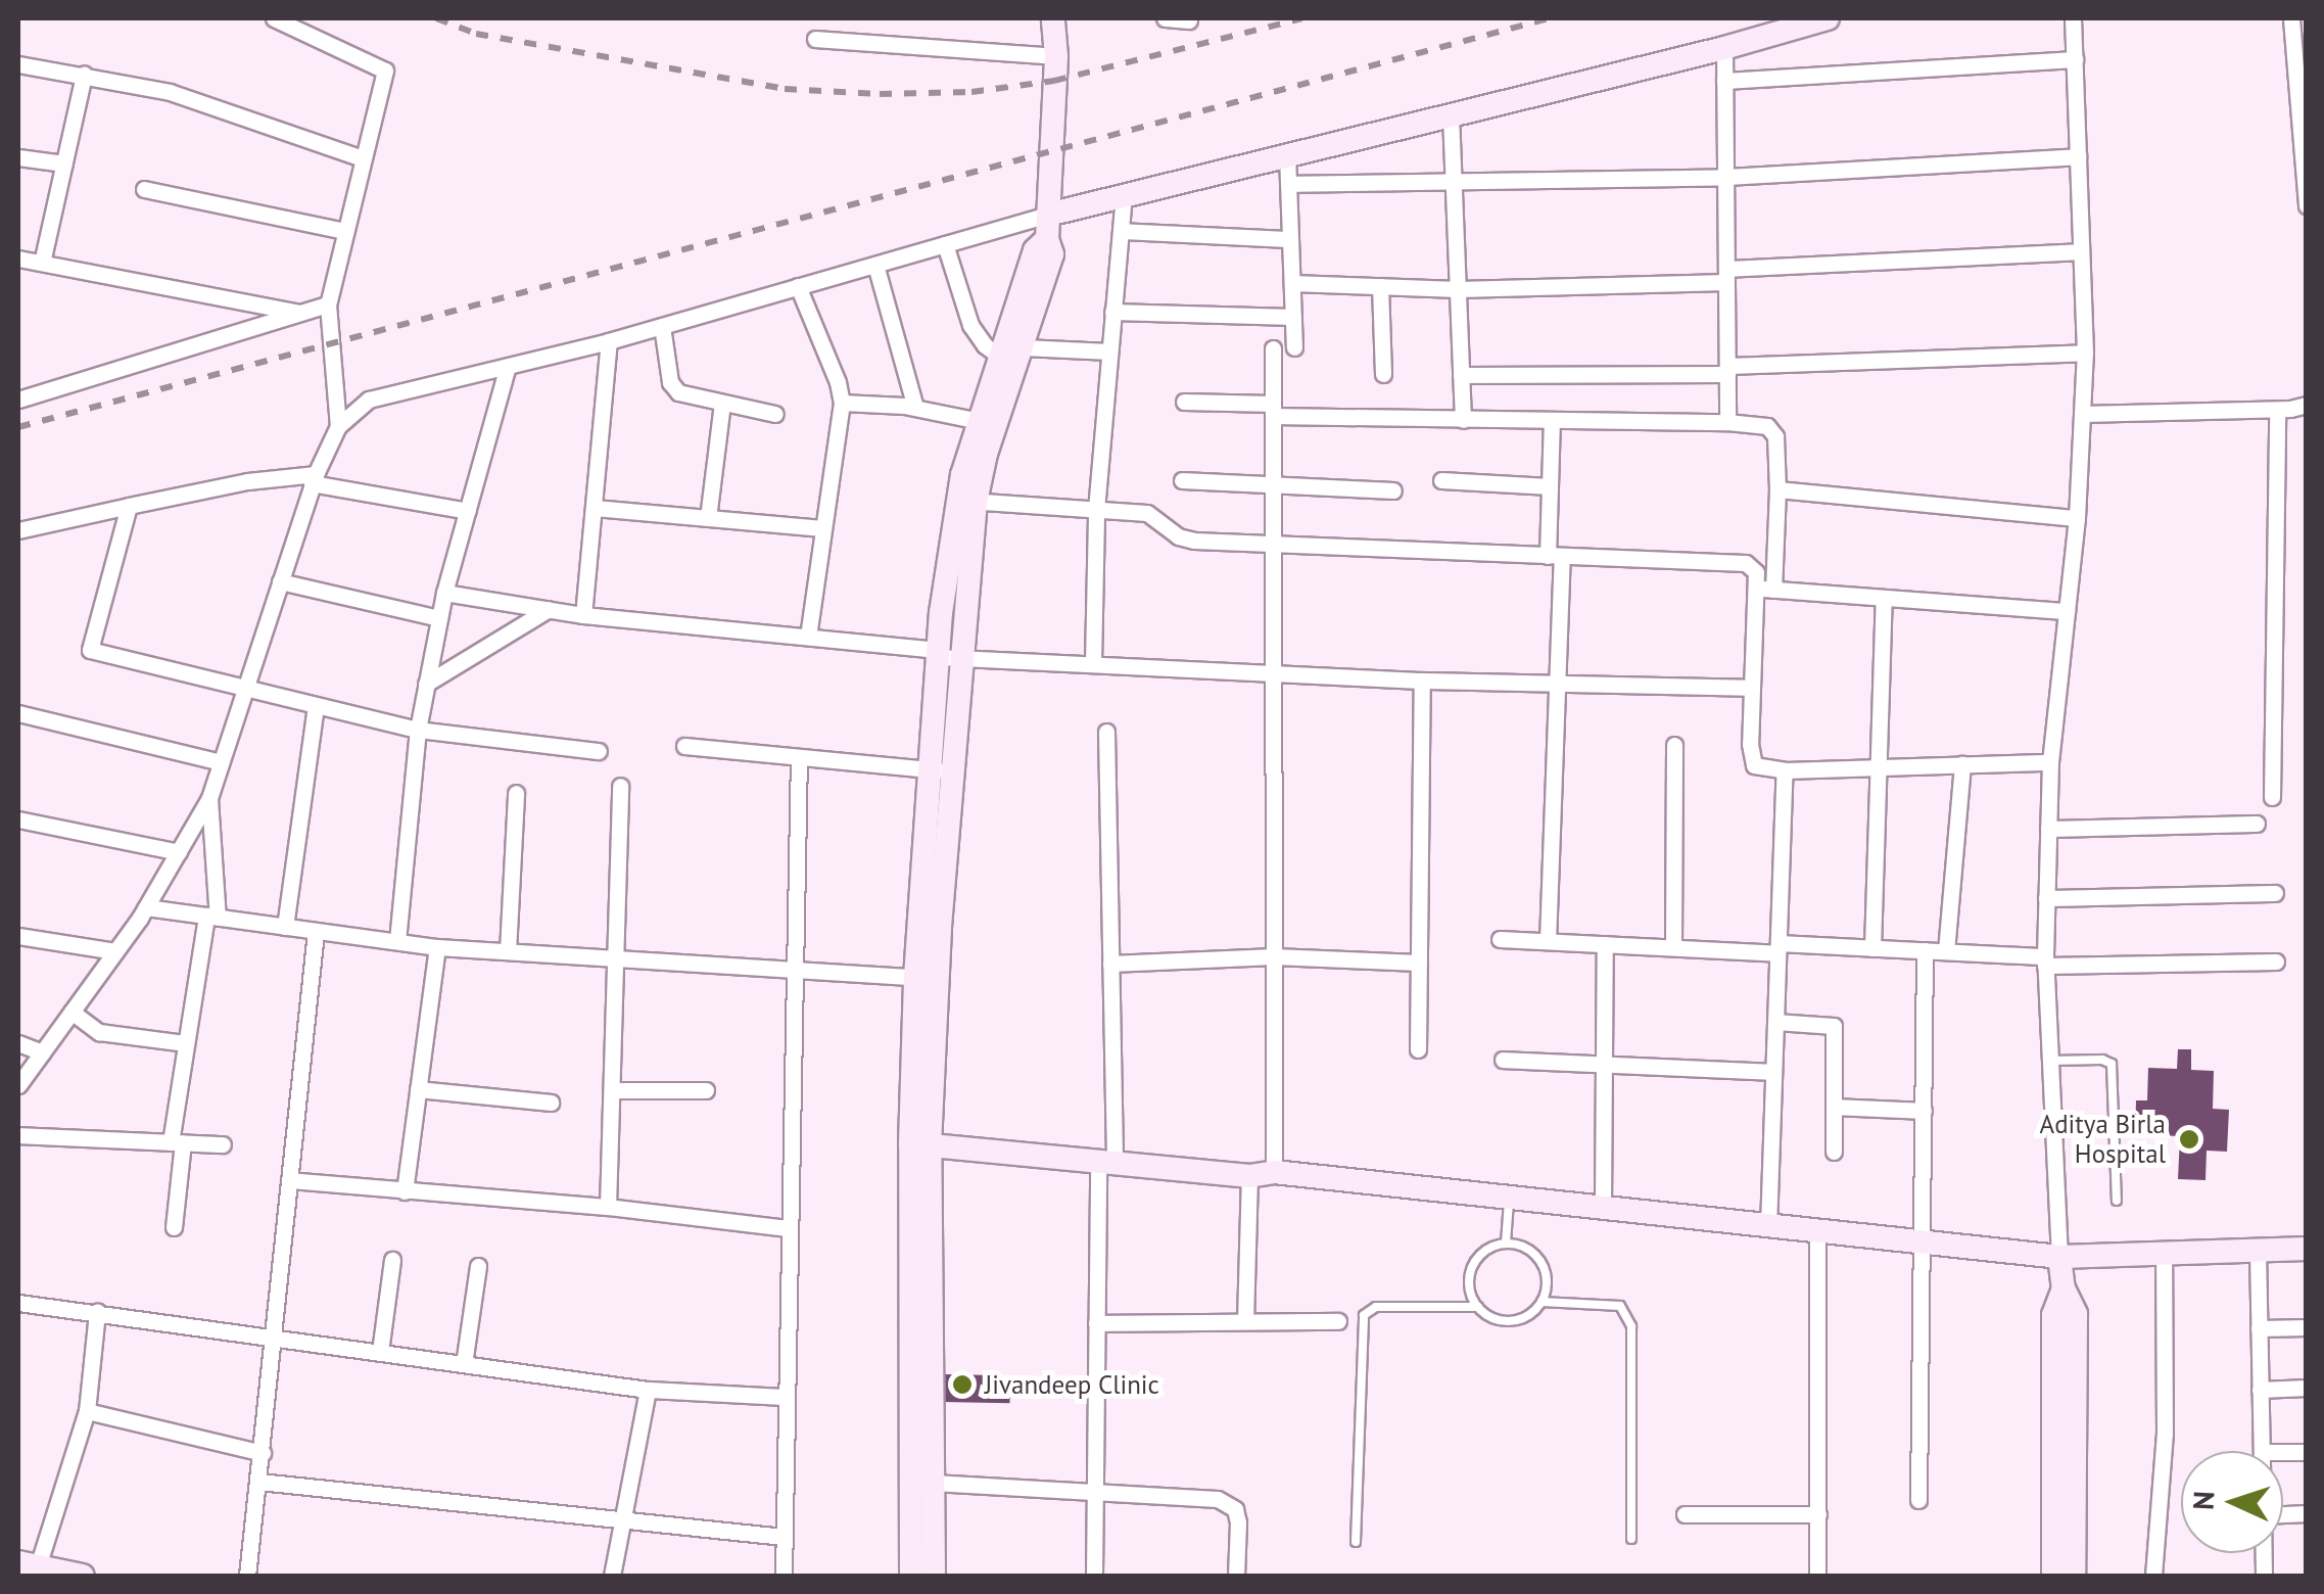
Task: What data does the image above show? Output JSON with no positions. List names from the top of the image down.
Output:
{
  "places": ["Aditya Birla Hospital", "Jivandeep Clinic"],
  "north": "left"
}
